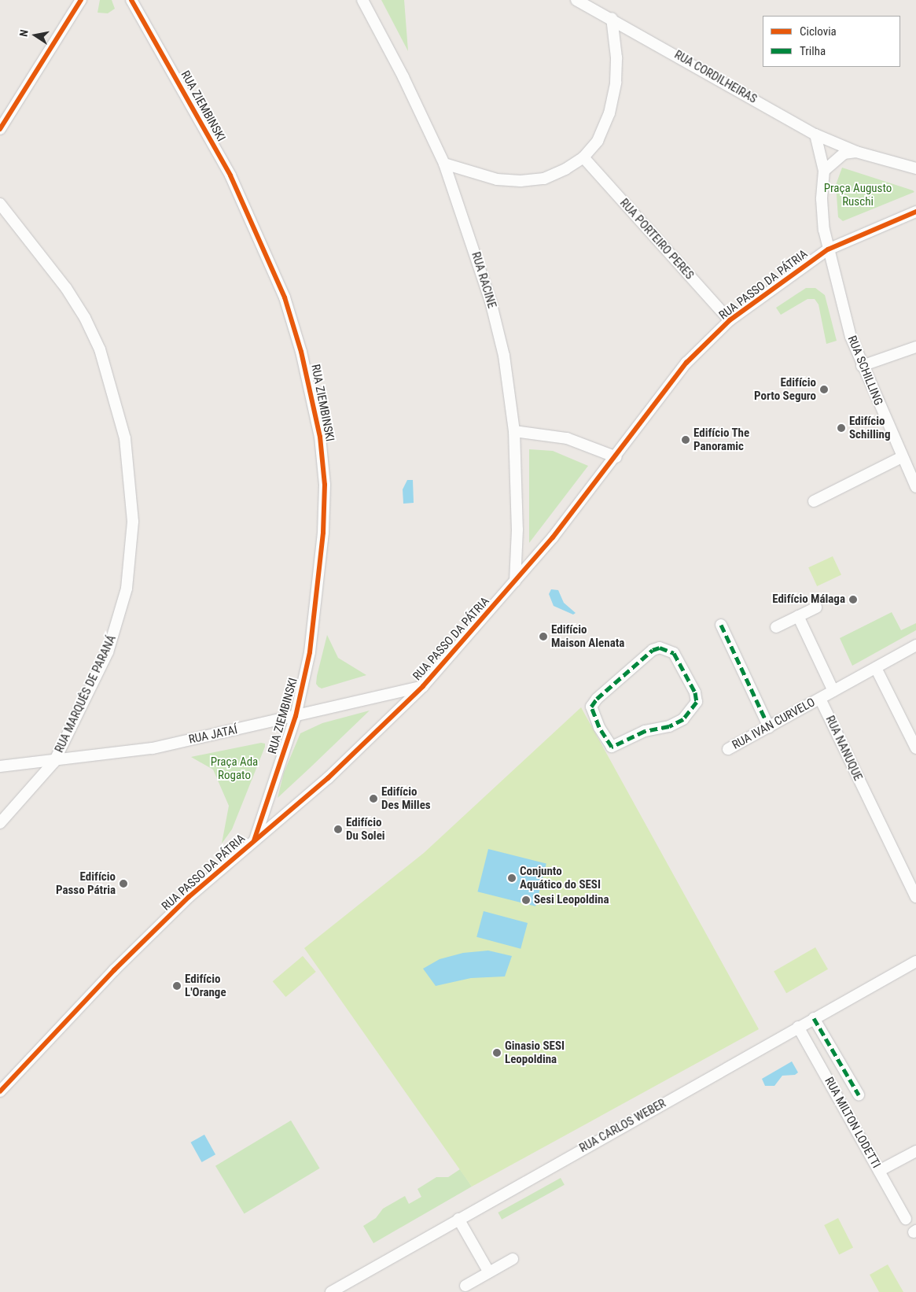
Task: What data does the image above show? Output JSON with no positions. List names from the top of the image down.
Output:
{
  "streets": {
    "street": [
      "RUA CORDILHEIRAS",
      "RUA ZIEMBINSKI",
      "RUA PORTEIRO PERES",
      "RUA RACINE",
      "RUA PASSO DA PÁTRIA",
      "RUA SCHILLING",
      "RUA MARQUÊS DE PARANÁ",
      "RUA IVAN CURVELO",
      "RUA JATAÍ",
      "RUA NANUQUE",
      "RUA MILTON LODETTI",
      "RUA CARLOS WEBER"
    ]
  },
  "crossings": [
    ["RUA CORDILHEIRAS", "RUA SCHILLING"],
    ["RUA ZIEMBINSKI", "RUA PASSO DA PÁTRIA"],
    ["RUA ZIEMBINSKI", "RUA JATAÍ"],
    ["RUA PORTEIRO PERES", "RUA PASSO DA PÁTRIA"],
    ["RUA RACINE", "RUA PASSO DA PÁTRIA"],
    ["RUA PASSO DA PÁTRIA", "RUA SCHILLING"],
    ["RUA PASSO DA PÁTRIA", "RUA JATAÍ"],
    ["RUA MARQUÊS DE PARANÁ", "RUA JATAÍ"],
    ["RUA IVAN CURVELO", "RUA NANUQUE"],
    ["RUA MILTON LODETTI", "RUA CARLOS WEBER"]
  ],
  "parks": ["Praça Augusto Ruschi", "Praça Ada Rogato"],
  "places": [
    "Edifício Porto Seguro",
    "Edifício Schilling",
    "Edifício The Panoramic",
    "Edifício Málaga",
    "Edifício Maison Alenata",
    "Edifício Des Milles",
    "Edifício Du Solei",
    "Conjunto Aquático do SESI",
    "Edifício Passo Pátria",
    "Sesi Leopoldina",
    "Edifício L'Orange",
    "Ginasio SESI Leopoldina"
  ],
  "legend": ["Ciclovia", "Trilha"],
  "north": "left"
}
